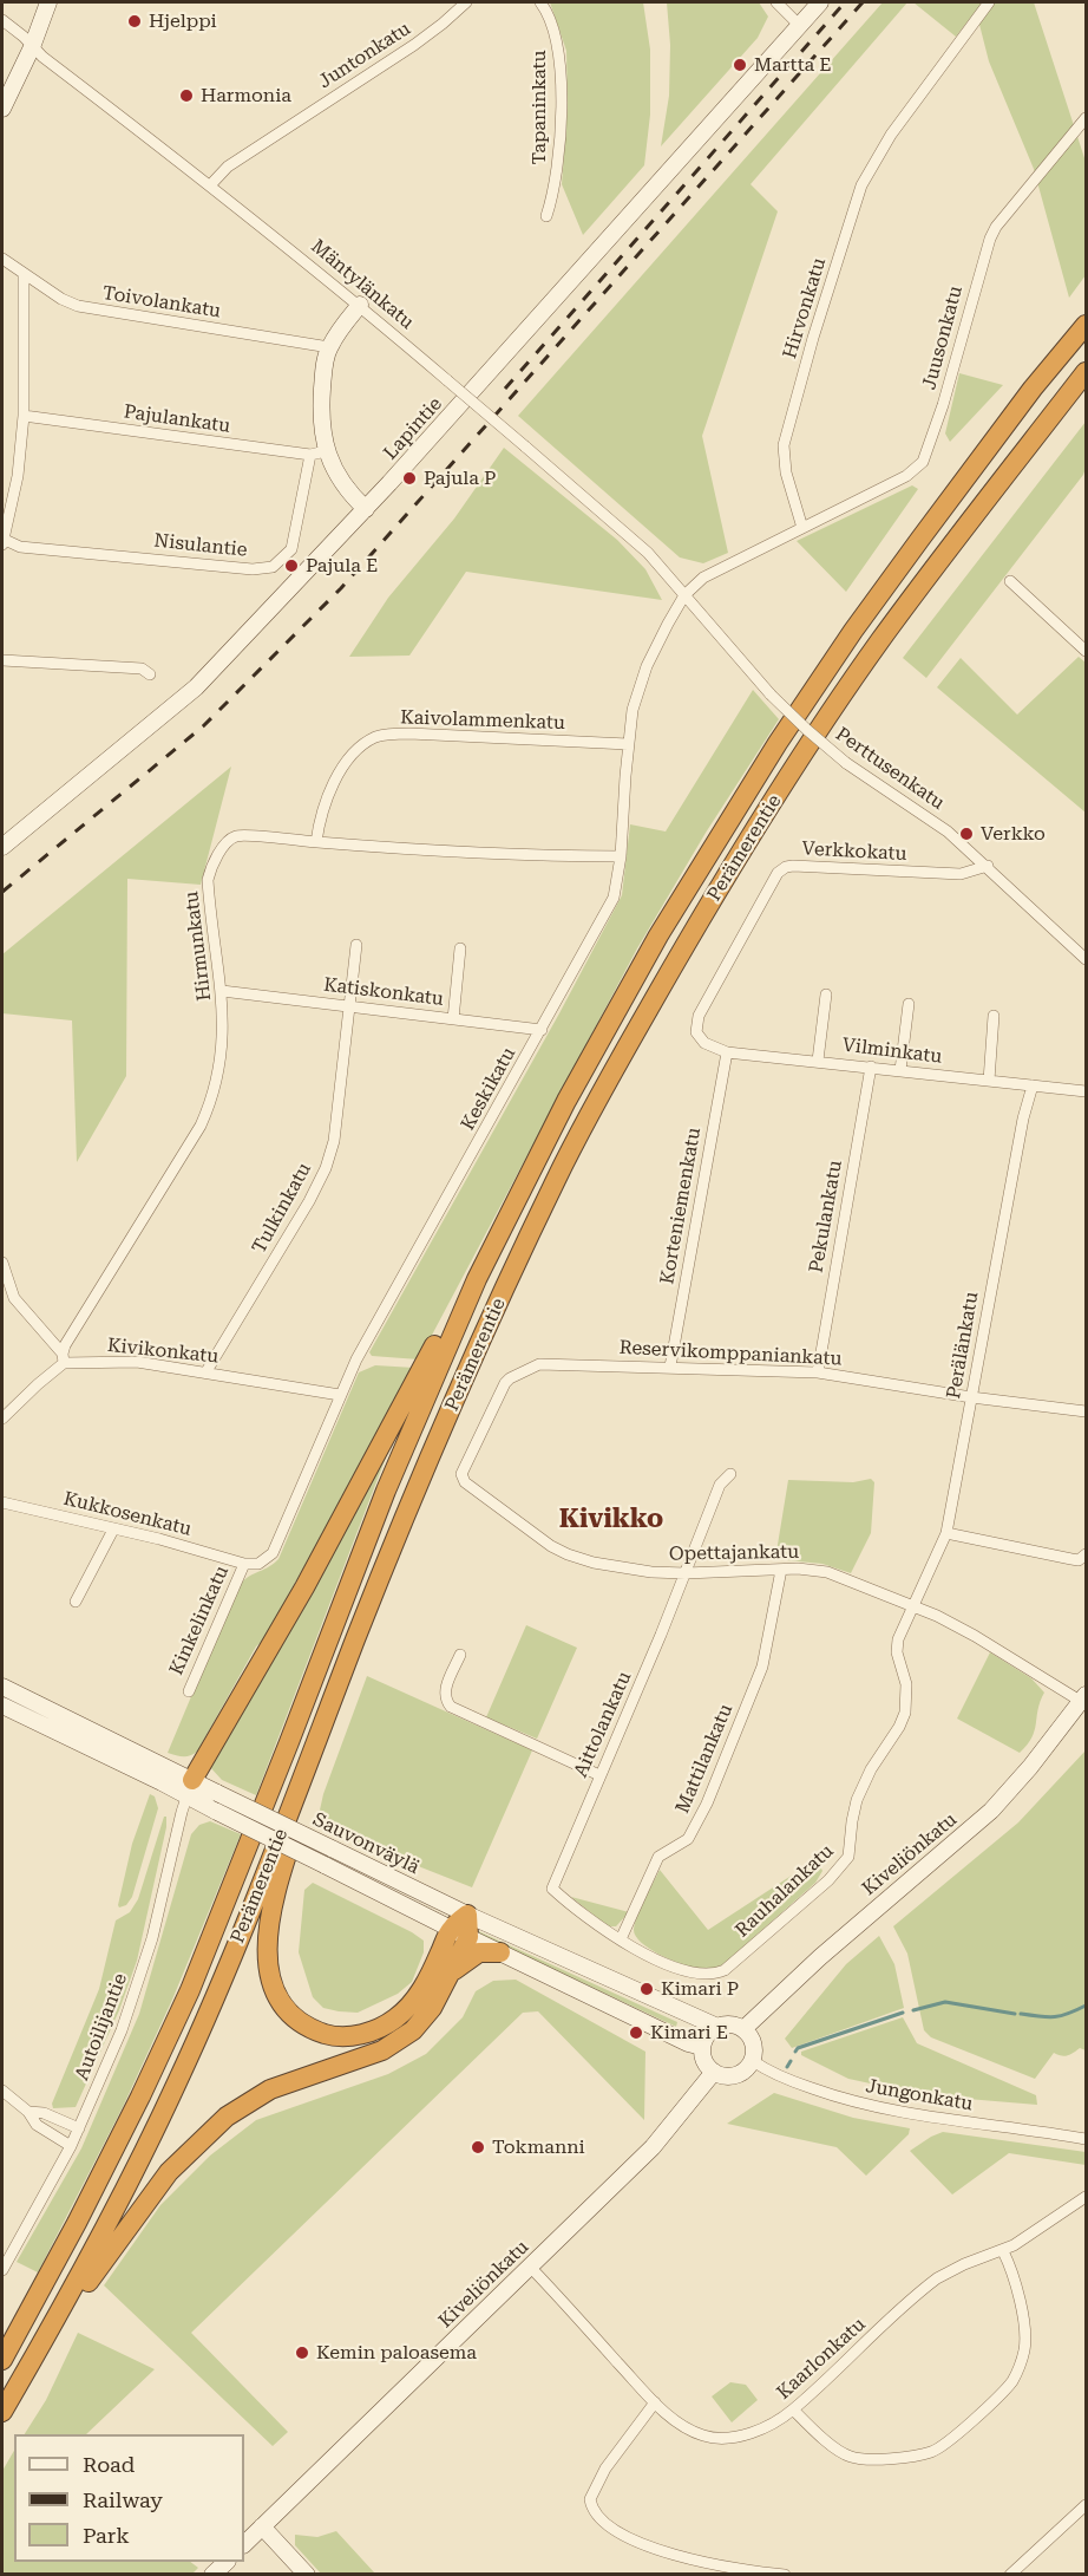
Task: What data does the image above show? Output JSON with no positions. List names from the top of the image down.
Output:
{
  "streets": {
    "highway": ["Perämerentie"],
    "main road": ["Lapintie", "Sauvonväylä", "Kiveliönkatu"],
    "street": [
      "Juntonkatu",
      "Tapaninkatu",
      "Mäntylänkatu",
      "Toivolankatu",
      "Hirvonkatu",
      "Juusonkatu",
      "Pajulankatu",
      "Nisulantie",
      "Kaivolammenkatu",
      "Perttusenkatu",
      "Verkkokatu",
      "Hirmunkatu",
      "Katiskonkatu",
      "Vilminkatu",
      "Keskikatu",
      "Korteniemenkatu",
      "Tulkinkatu",
      "Pekulankatu",
      "Perälänkatu",
      "Kivikonkatu",
      "Reservikomppaniankatu",
      "Kukkosenkatu",
      "Opettajankatu",
      "Kinkelinkatu",
      "Aittolankatu",
      "Mattilankatu",
      "Rauhalankatu",
      "Autoilijantie",
      "Jungonkatu",
      "Kaarlonkatu"
    ]
  },
  "crossings": [
    ["Juntonkatu", "Mäntylänkatu"],
    ["Mäntylänkatu", "Perttusenkatu"],
    ["Mäntylänkatu", "Keskikatu"],
    ["Hirvonkatu", "Juusonkatu"],
    ["Pajulankatu", "Nisulantie"],
    ["Kaivolammenkatu", "Hirmunkatu"],
    ["Kaivolammenkatu", "Keskikatu"],
    ["Perttusenkatu", "Verkkokatu"],
    ["Perttusenkatu", "Keskikatu"],
    ["Verkkokatu", "Vilminkatu"],
    ["Hirmunkatu", "Katiskonkatu"],
    ["Hirmunkatu", "Keskikatu"],
    ["Hirmunkatu", "Kivikonkatu"],
    ["Katiskonkatu", "Keskikatu"],
    ["Katiskonkatu", "Tulkinkatu"],
    ["Vilminkatu", "Korteniemenkatu"],
    ["Vilminkatu", "Pekulankatu"],
    ["Vilminkatu", "Perälänkatu"],
    ["Keskikatu", "Kivikonkatu"],
    ["Keskikatu", "Kukkosenkatu"],
    ["Keskikatu", "Kinkelinkatu"],
    ["Korteniemenkatu", "Reservikomppaniankatu"],
    ["Tulkinkatu", "Kivikonkatu"],
    ["Pekulankatu", "Reservikomppaniankatu"],
    ["Perälänkatu", "Reservikomppaniankatu"],
    ["Perälänkatu", "Opettajankatu"],
    ["Perälänkatu", "Rauhalankatu"],
    ["Reservikomppaniankatu", "Opettajankatu"],
    ["Kukkosenkatu", "Kinkelinkatu"],
    ["Opettajankatu", "Aittolankatu"],
    ["Opettajankatu", "Mattilankatu"],
    ["Opettajankatu", "Kiveliönkatu"],
    ["Opettajankatu", "Rauhalankatu"],
    ["Aittolankatu", "Rauhalankatu"],
    ["Mattilankatu", "Rauhalankatu"],
    ["Sauvonväylä", "Kiveliönkatu"],
    ["Sauvonväylä", "Autoilijantie"],
    ["Sauvonväylä", "Jungonkatu"],
    ["Kiveliönkatu", "Jungonkatu"],
    ["Kiveliönkatu", "Kaarlonkatu"]
  ],
  "districts": ["Kivikko"],
  "places": [
    "Hjelppi",
    "Martta E",
    "Harmonia",
    "Pajula P",
    "Pajula E",
    "Verkko",
    "Kimari P",
    "Kimari E",
    "Tokmanni",
    "Kemin paloasema"
  ],
  "legend": ["Road", "Railway", "Park"]
}
